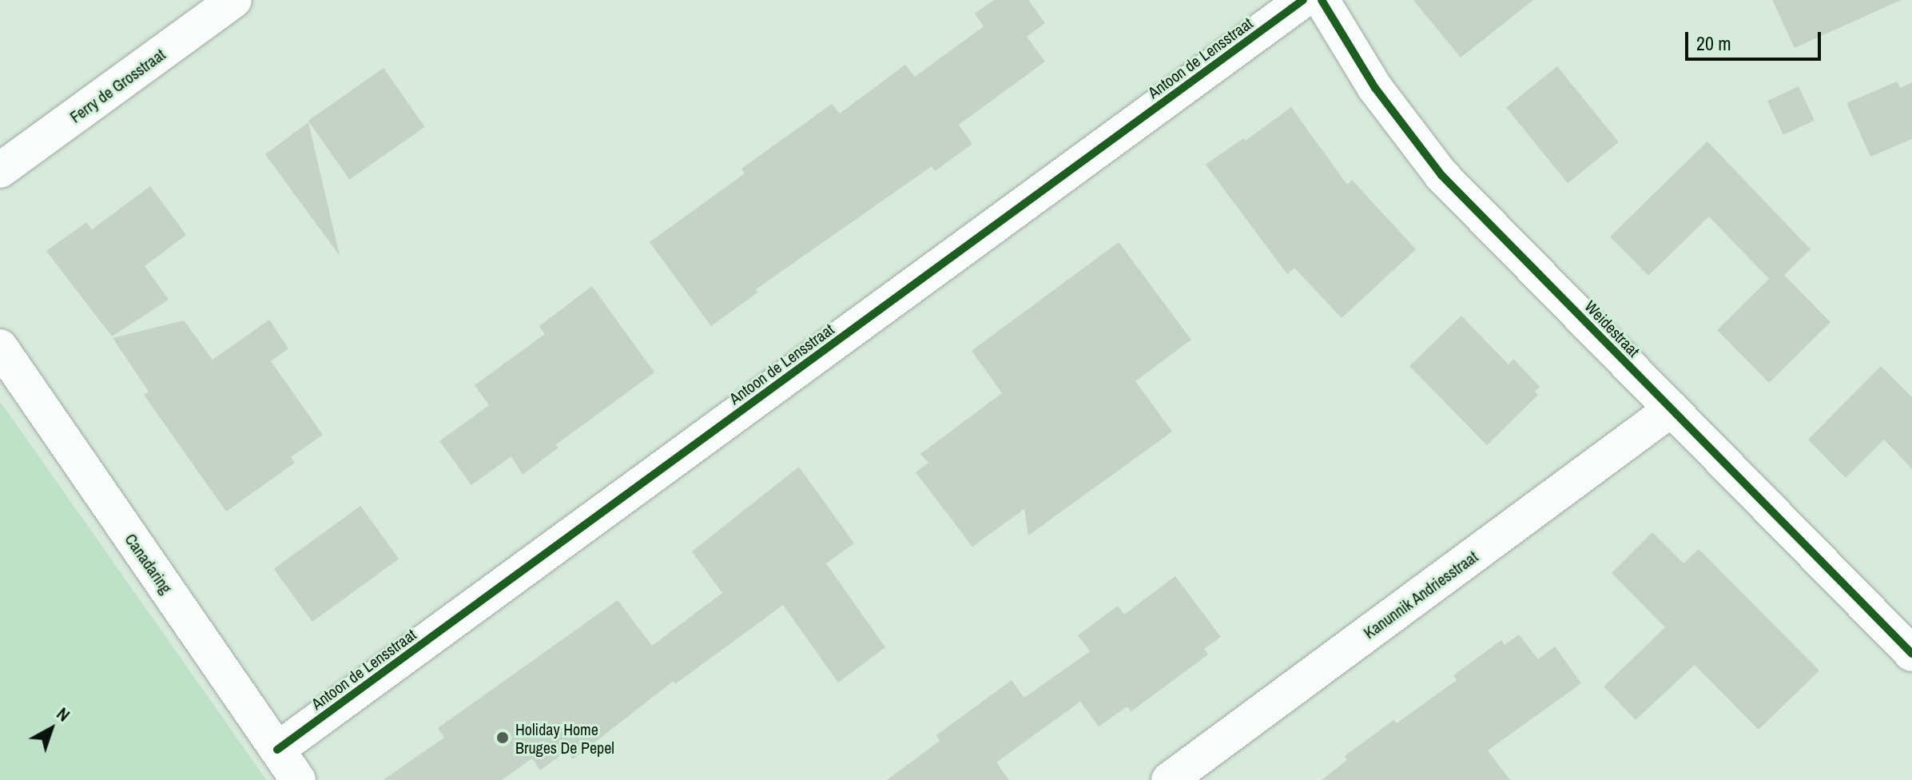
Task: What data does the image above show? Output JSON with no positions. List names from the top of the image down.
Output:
{
  "streets": {
    "street": [
      "Antoon de Lensstraat",
      "Ferry de Grosstraat",
      "Weidestraat",
      "Canadaring",
      "Kanunnik Andriesstraat"
    ]
  },
  "crossings": [
    ["Antoon de Lensstraat", "Canadaring"],
    ["Weidestraat", "Kanunnik Andriesstraat"]
  ],
  "places": ["Holiday Home Bruges De Pepel"],
  "scale_bar": "20 m",
  "north": "top right"
}
